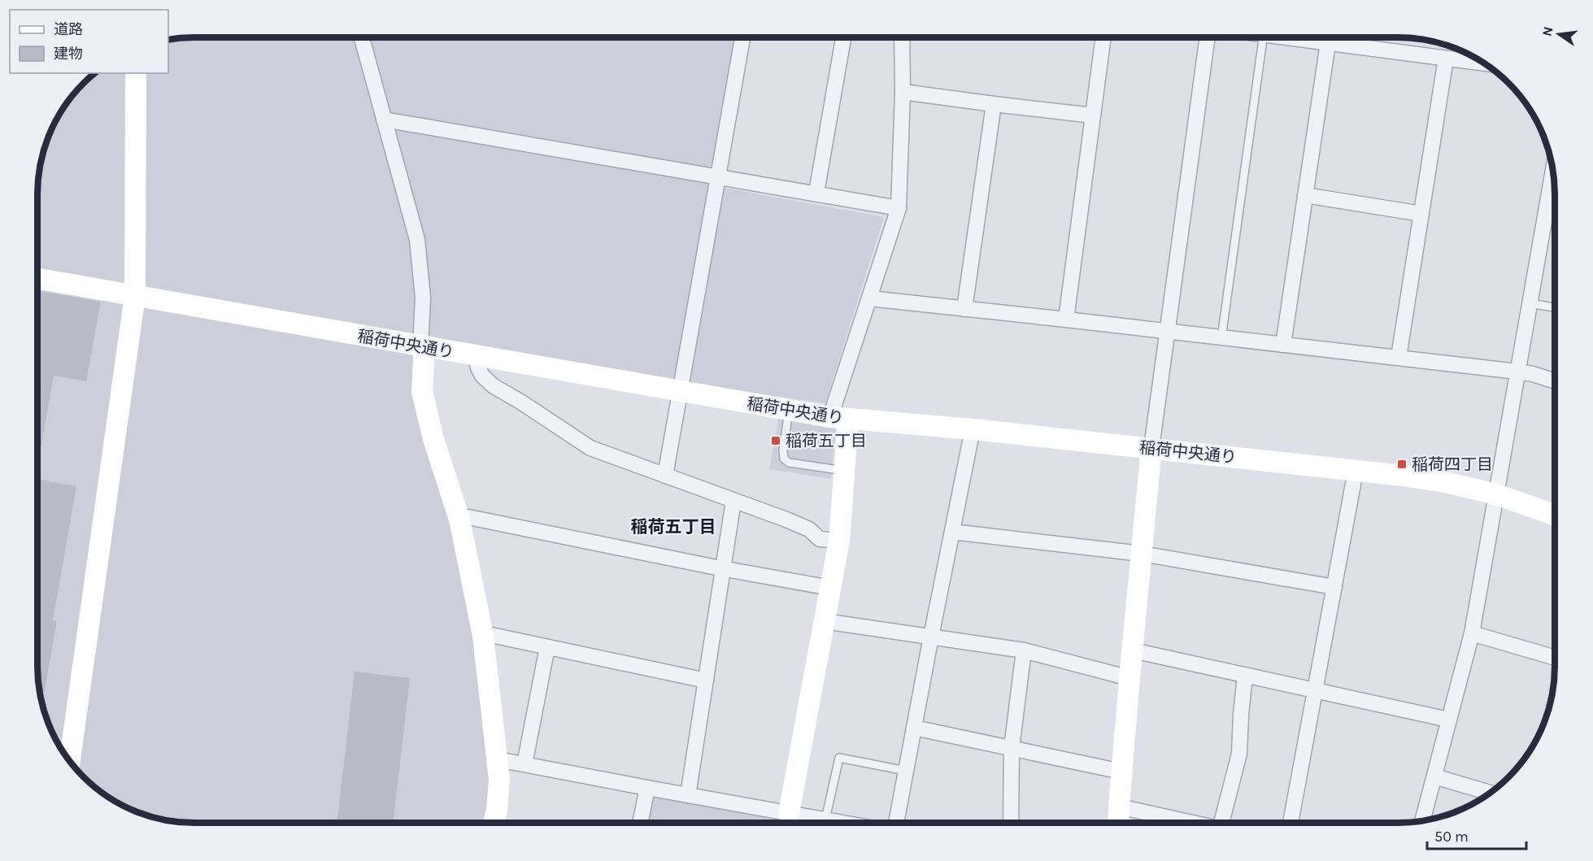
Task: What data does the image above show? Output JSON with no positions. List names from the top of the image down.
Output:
{
  "streets": {
    "street": ["稲荷中央通り"]
  },
  "districts": ["稲荷五丁目"],
  "places": {
    "transit": ["稲荷五丁目", "稲荷四丁目"]
  },
  "legend": ["道路", "建物"],
  "scale_bar": "50 m",
  "north": "left"
}
